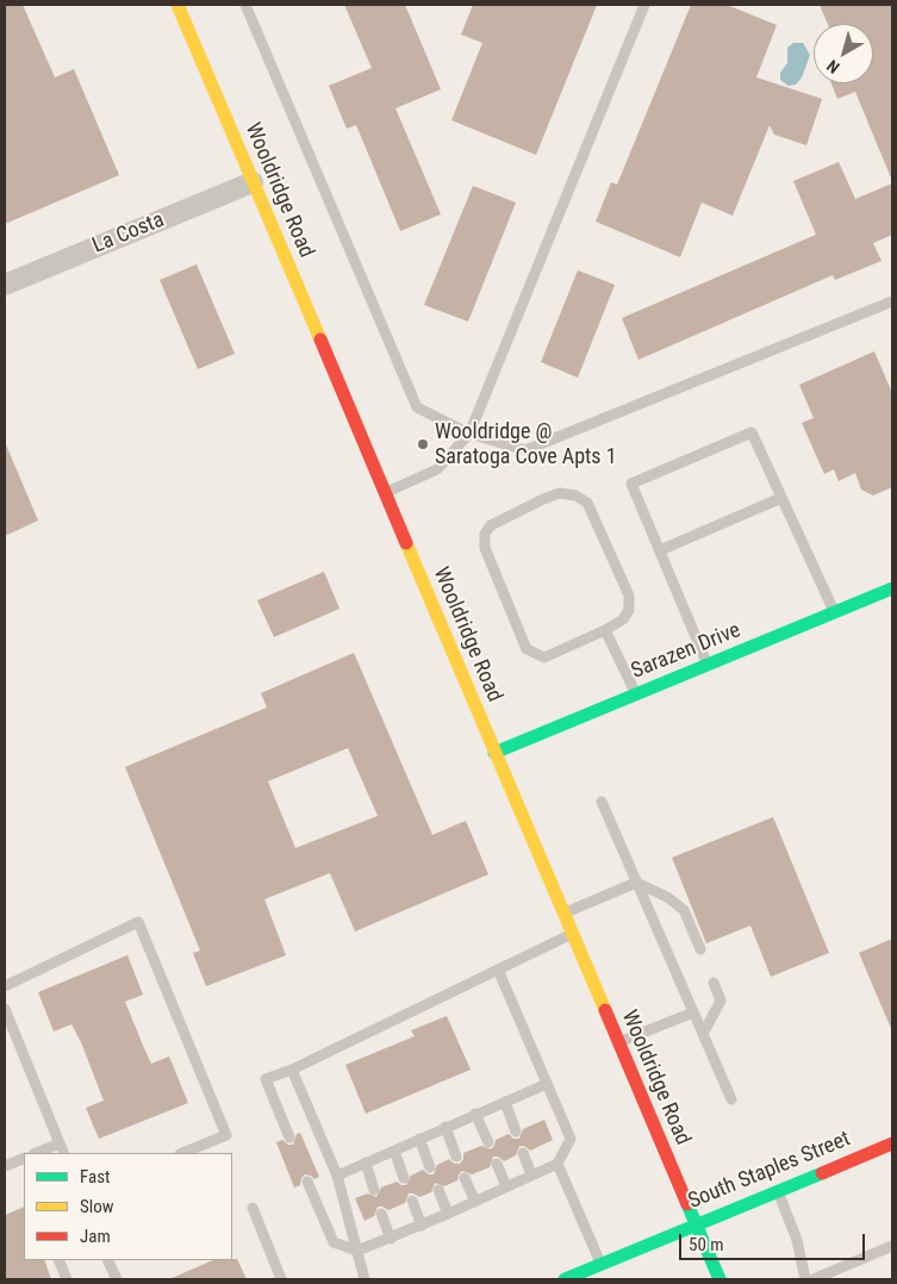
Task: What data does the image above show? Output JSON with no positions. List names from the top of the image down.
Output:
{
  "streets": {
    "main road": ["Wooldridge Road", "Sarazen Drive", "South Staples Street"],
    "street": ["La Costa"]
  },
  "crossings": [
    ["Wooldridge Road", "La Costa"],
    ["Wooldridge Road", "Sarazen Drive"],
    ["Wooldridge Road", "South Staples Street"]
  ],
  "places": ["Wooldridge @ Saratoga Cove Apts 1"],
  "legend": ["Fast", "Slow", "Jam"],
  "scale_bar": "50 m",
  "north": "bottom left"
}
